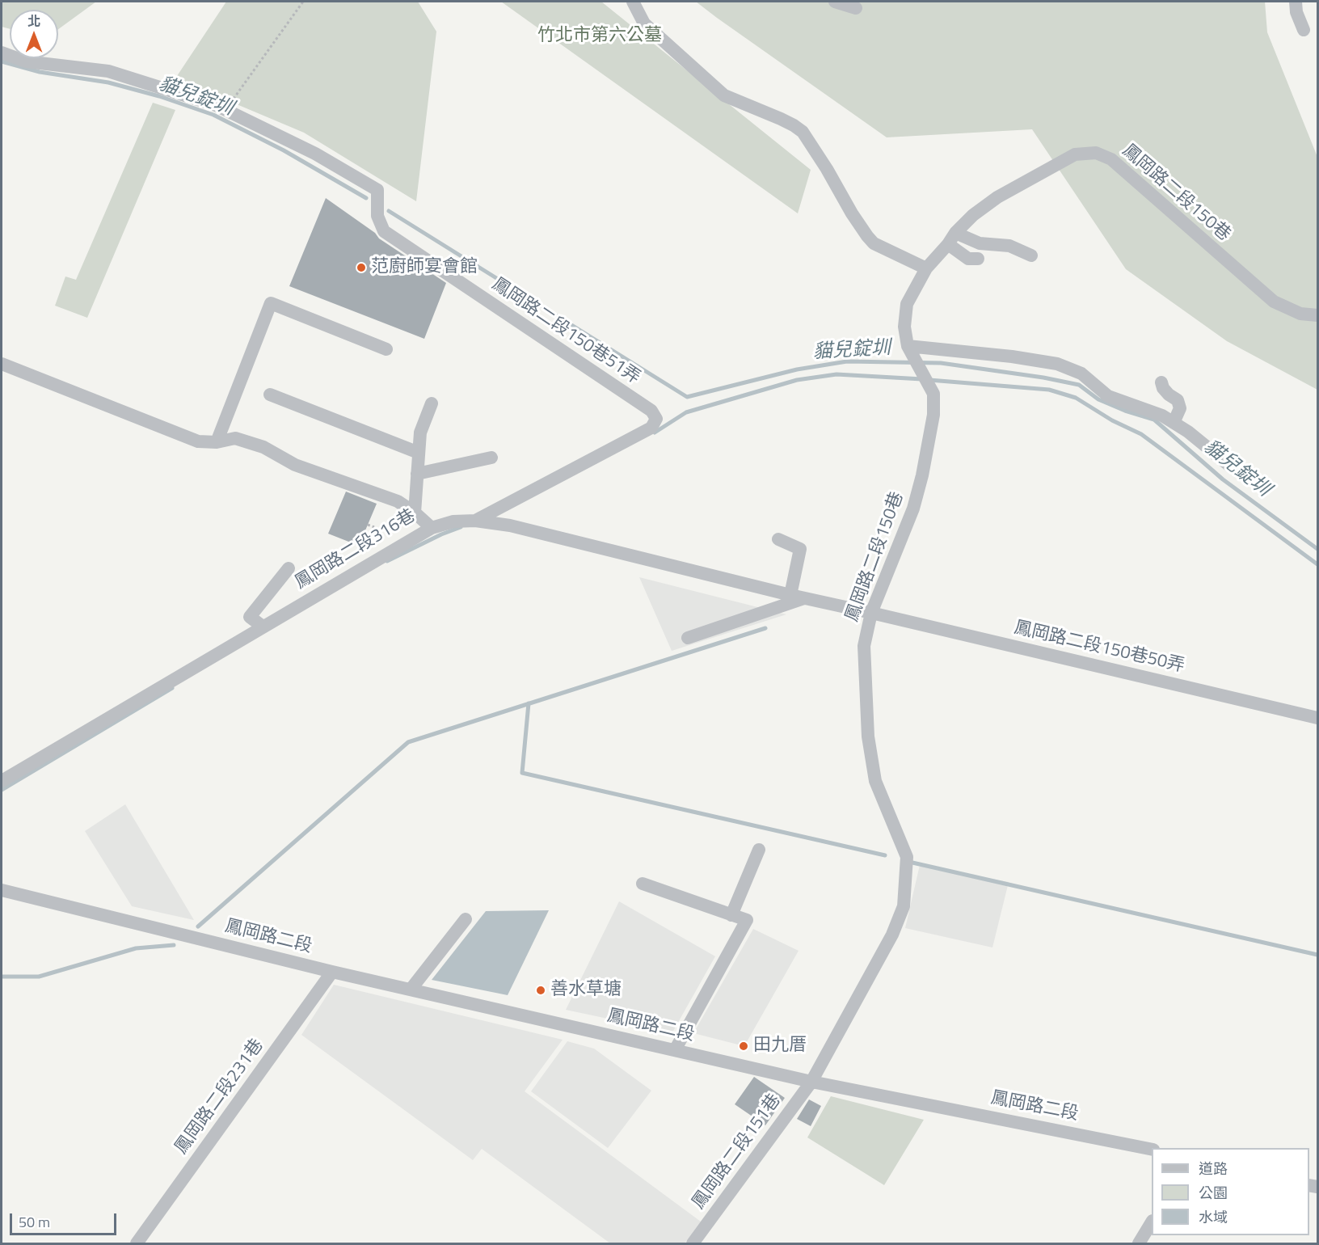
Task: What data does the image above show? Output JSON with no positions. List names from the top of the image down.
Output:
{
  "streets": {
    "street": [
      "鳳岡路二段150巷",
      "鳳岡路二段150巷51弄",
      "鳳岡路二段316巷",
      "鳳岡路二段150巷50弄",
      "鳳岡路二段",
      "鳳岡路二段231巷",
      "鳳岡路二段151巷"
    ]
  },
  "crossings": [
    ["鳳岡路二段150巷", "鳳岡路二段150巷51弄"],
    ["鳳岡路二段150巷", "鳳岡路二段150巷50弄"],
    ["鳳岡路二段150巷", "鳳岡路二段"],
    ["鳳岡路二段150巷", "鳳岡路二段151巷"],
    ["鳳岡路二段150巷51弄", "鳳岡路二段316巷"],
    ["鳳岡路二段150巷51弄", "鳳岡路二段150巷50弄"],
    ["鳳岡路二段", "鳳岡路二段231巷"],
    ["鳳岡路二段", "鳳岡路二段151巷"]
  ],
  "water": ["貓兒錠圳"],
  "parks": ["竹北市第六公墓"],
  "places": ["范廚師宴會館", "善水草塘", "田九厝"],
  "legend": ["道路", "公園", "水域"],
  "scale_bar": "50 m",
  "north": "top"
}
